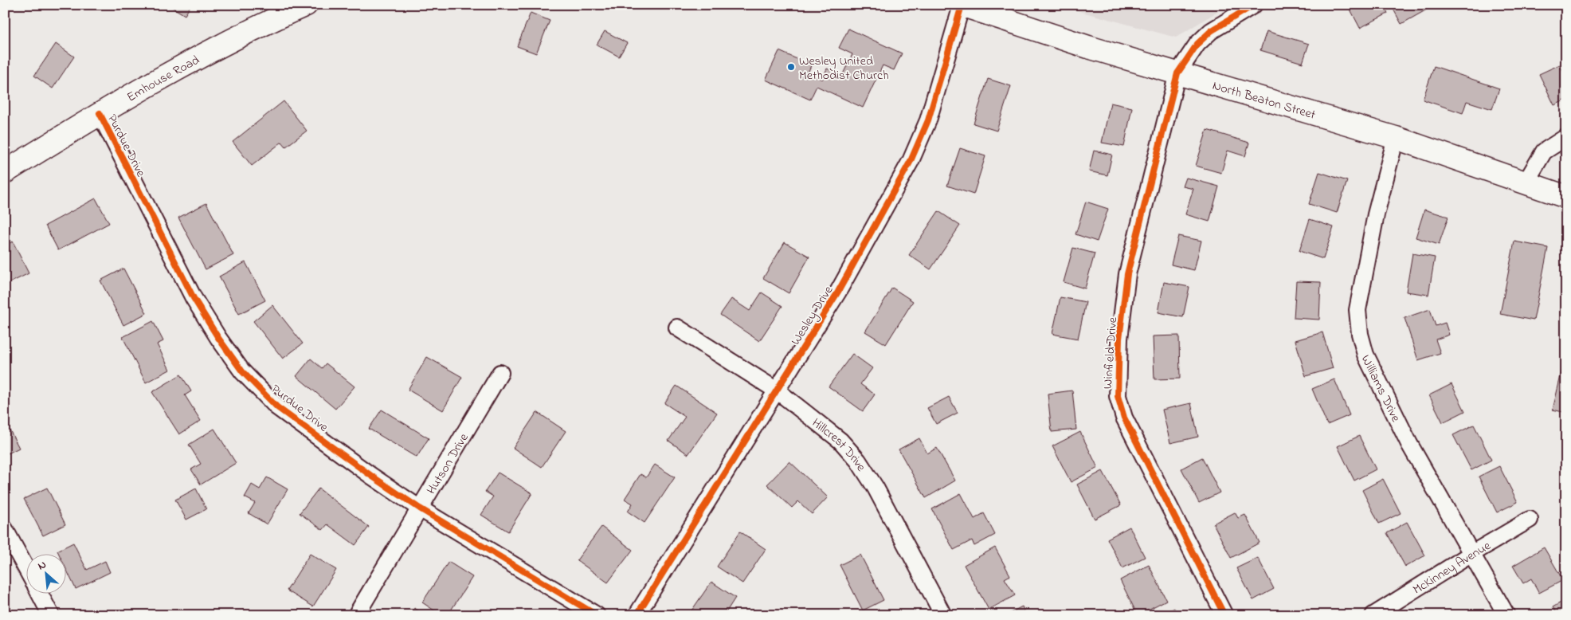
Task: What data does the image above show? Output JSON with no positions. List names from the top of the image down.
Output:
{
  "streets": {
    "main road": ["Emhouse Road", "North Beaton Street"],
    "street": [
      "Purdue Drive",
      "Wesley Drive",
      "Winfield Drive",
      "Williams Drive",
      "Hillcrest Drive",
      "Hutson Drive",
      "McKinney Avenue"
    ]
  },
  "crossings": [
    ["Emhouse Road", "Purdue Drive"],
    ["North Beaton Street", "Wesley Drive"],
    ["North Beaton Street", "Winfield Drive"],
    ["North Beaton Street", "Williams Drive"],
    ["Purdue Drive", "Hutson Drive"],
    ["Wesley Drive", "Hillcrest Drive"],
    ["Williams Drive", "McKinney Avenue"]
  ],
  "places": ["Wesley United Methodist Church"],
  "north": "top left"
}
